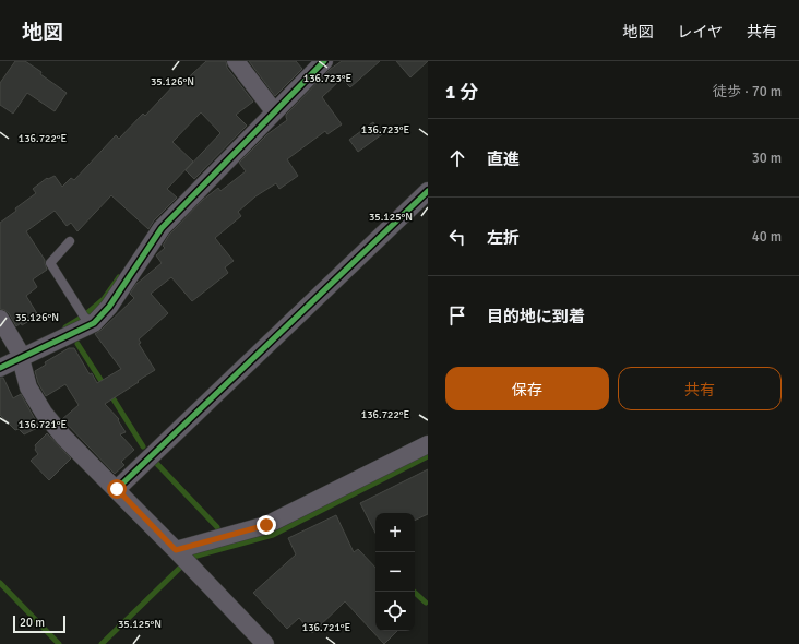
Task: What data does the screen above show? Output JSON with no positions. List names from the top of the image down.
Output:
{
  "scale_bar": "20 m",
  "page": {
    "header": "地図",
    "nav": ["地図", "レイヤ", "共有"],
    "heading": ["1 分", "徒歩 · 70 m"],
    "list": [
      ["直進", "30 m"],
      ["左折", "40 m"],
      "目的地に到着"
    ],
    "buttons": ["保存", "共有"],
    "map_buttons": ["+", "−"],
    "scale": "20 m"
  },
  "coordinates": [
    "136.723°E",
    "35.126°N",
    "136.722°E",
    "35.125°N",
    "136.721°E"
  ]
}
